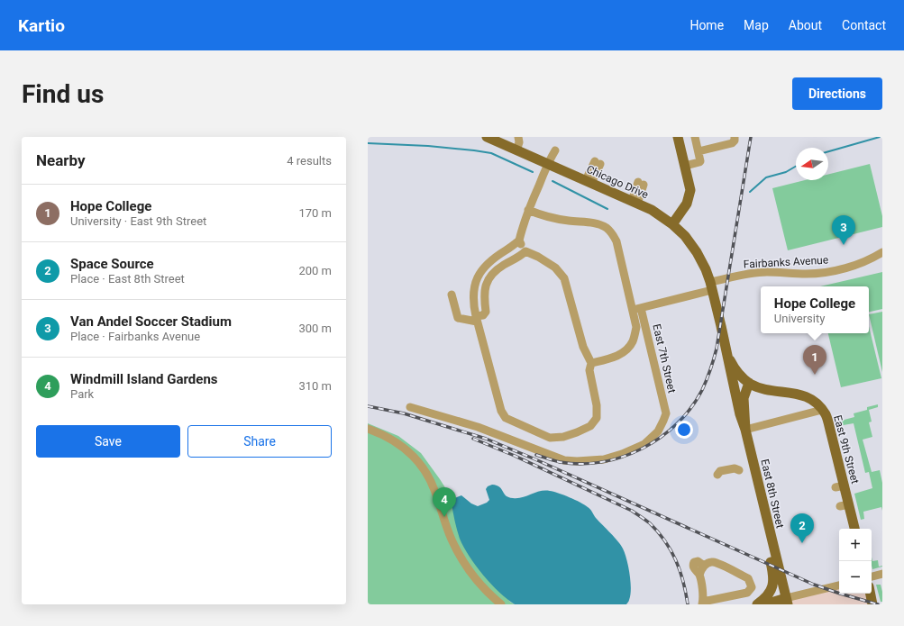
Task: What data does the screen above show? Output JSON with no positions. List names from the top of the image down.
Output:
{
  "streets": {
    "main road": ["Chicago Drive", "East 9th Street", "East 8th Street"],
    "street": ["Fairbanks Avenue", "East 7th Street"]
  },
  "crossings": [
    ["Chicago Drive", "Fairbanks Avenue"],
    ["Chicago Drive", "East 8th Street"],
    ["Fairbanks Avenue", "East 7th Street"],
    ["Fairbanks Avenue", "East 8th Street"],
    ["East 9th Street", "East 8th Street"]
  ],
  "north": "left",
  "page": {
    "header": "Kartio",
    "nav": [
      "Home",
      "Map",
      "About",
      "Contact"
    ],
    "buttons": [
      "Directions",
      ["Save", "Share"]
    ],
    "title": "Find us",
    "heading": ["Nearby", "4 results"],
    "list": [
      {
        "mark": "1",
        "name": "Hope College",
        "note": "University · East 9th Street",
        "value": "170 m"
      },
      {
        "mark": "2",
        "name": "Space Source",
        "note": "Place · East 8th Street",
        "value": "200 m"
      },
      {
        "mark": "3",
        "name": "Van Andel Soccer Stadium",
        "note": "Place · Fairbanks Avenue",
        "value": "300 m"
      },
      {
        "mark": "4",
        "name": "Windmill Island Gardens",
        "note": "Park",
        "value": "310 m"
      }
    ],
    "pins": [
      "3",
      "1",
      "4",
      "2"
    ],
    "popup": ["Hope College", "University"],
    "map_buttons": ["+", "−"]
  }
}
